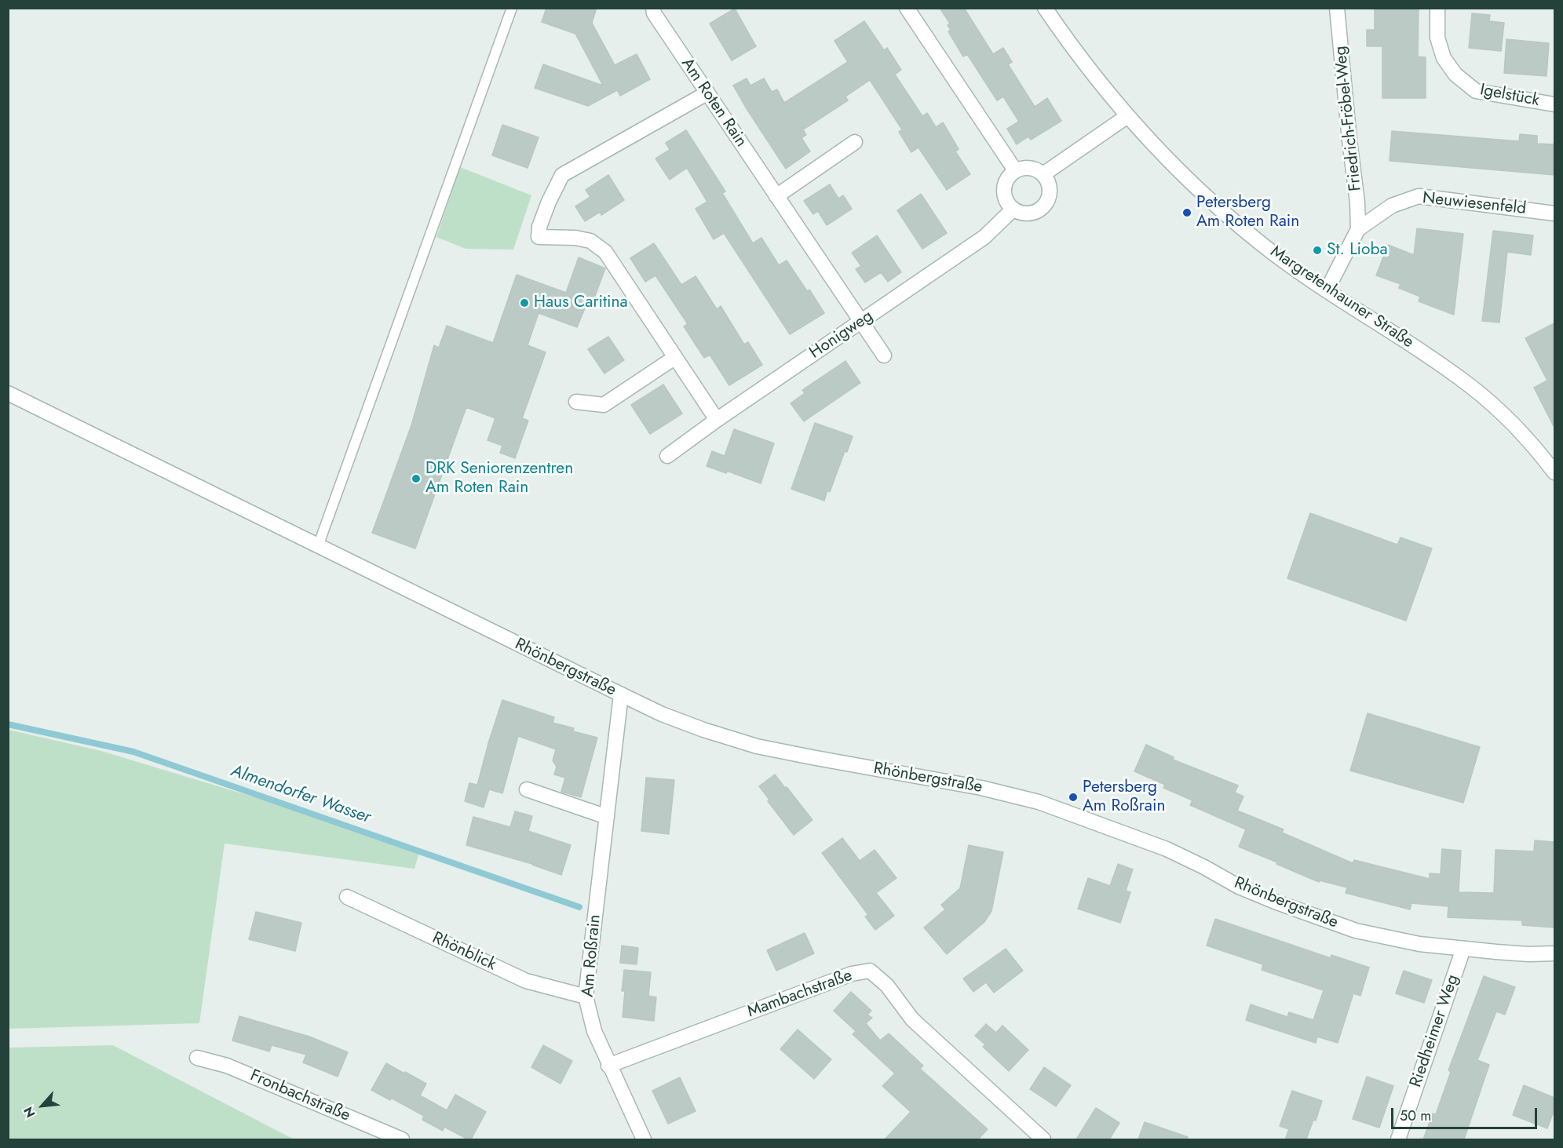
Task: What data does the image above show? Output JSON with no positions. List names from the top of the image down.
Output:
{
  "streets": {
    "street": [
      "Igelstück",
      "Am Roten Rain",
      "Friedrich-Fröbel-Weg",
      "Neuwiesenfeld",
      "Margretenhauner Straße",
      "Honigweg",
      "Rhönbergstraße",
      "Rhönblick",
      "Am Roßrain",
      "Mambachstraße",
      "Riedheimer Weg",
      "Fronbachstraße"
    ]
  },
  "crossings": [
    ["Am Roten Rain", "Honigweg"],
    ["Friedrich-Fröbel-Weg", "Neuwiesenfeld"],
    ["Neuwiesenfeld", "Margretenhauner Straße"],
    ["Rhönbergstraße", "Am Roßrain"],
    ["Rhönbergstraße", "Riedheimer Weg"],
    ["Rhönblick", "Am Roßrain"],
    ["Am Roßrain", "Mambachstraße"]
  ],
  "water": ["Almendorfer Wasser"],
  "places": [
    "Petersberg Am Roten Rain",
    "St. Lioba",
    "Haus Caritina",
    "DRK Seniorenzentren Am Roten Rain",
    "Petersberg Am Roßrain"
  ],
  "scale_bar": "50 m",
  "north": "bottom left"
}
